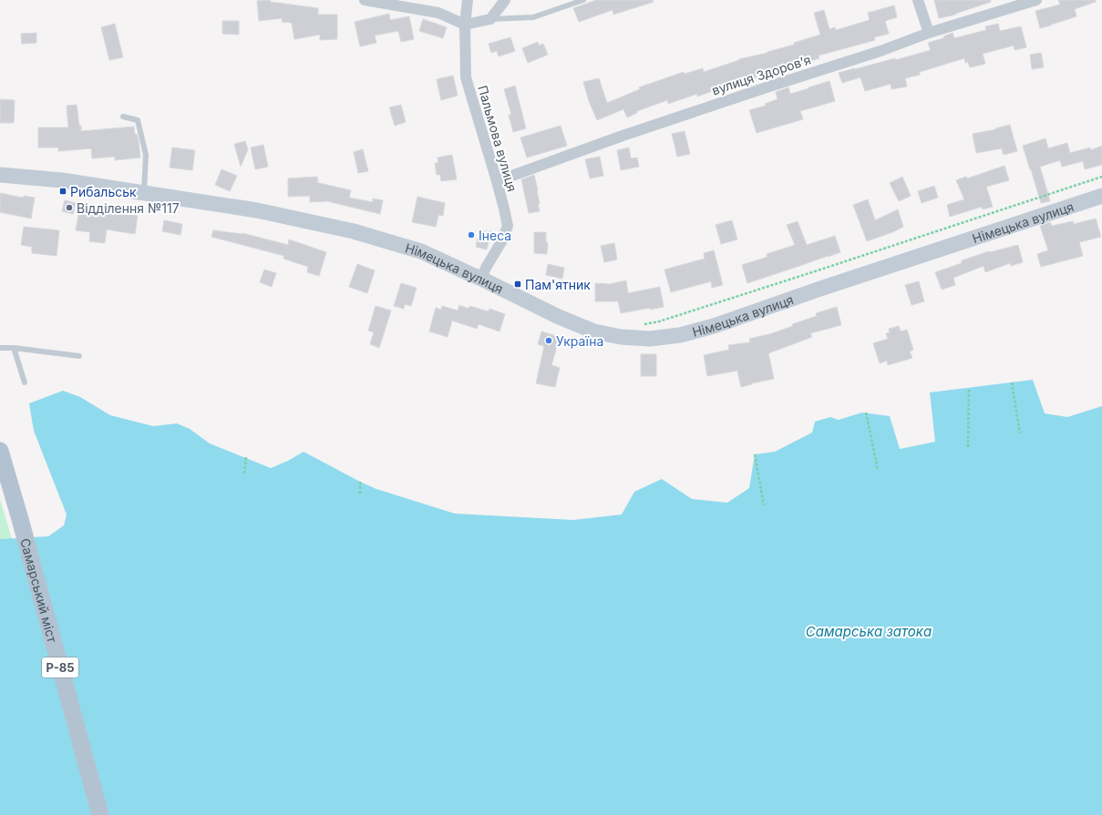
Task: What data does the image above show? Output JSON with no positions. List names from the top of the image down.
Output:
{
  "streets": {
    "main road": ["Німецька вулиця", "Самарський міст", "Р-85"],
    "street": ["вулиця Здоровʼя", "Пальмова вулиця"]
  },
  "crossings": [
    ["вулиця Здоровʼя", "Пальмова вулиця"],
    ["Пальмова вулиця", "Німецька вулиця"]
  ],
  "water": ["Самарська затока"],
  "places": {
    "transit": ["Рибальськ", "Пам'ятник"],
    "other": ["Відділення №117", "Інеса", "Україна"]
  }
}
